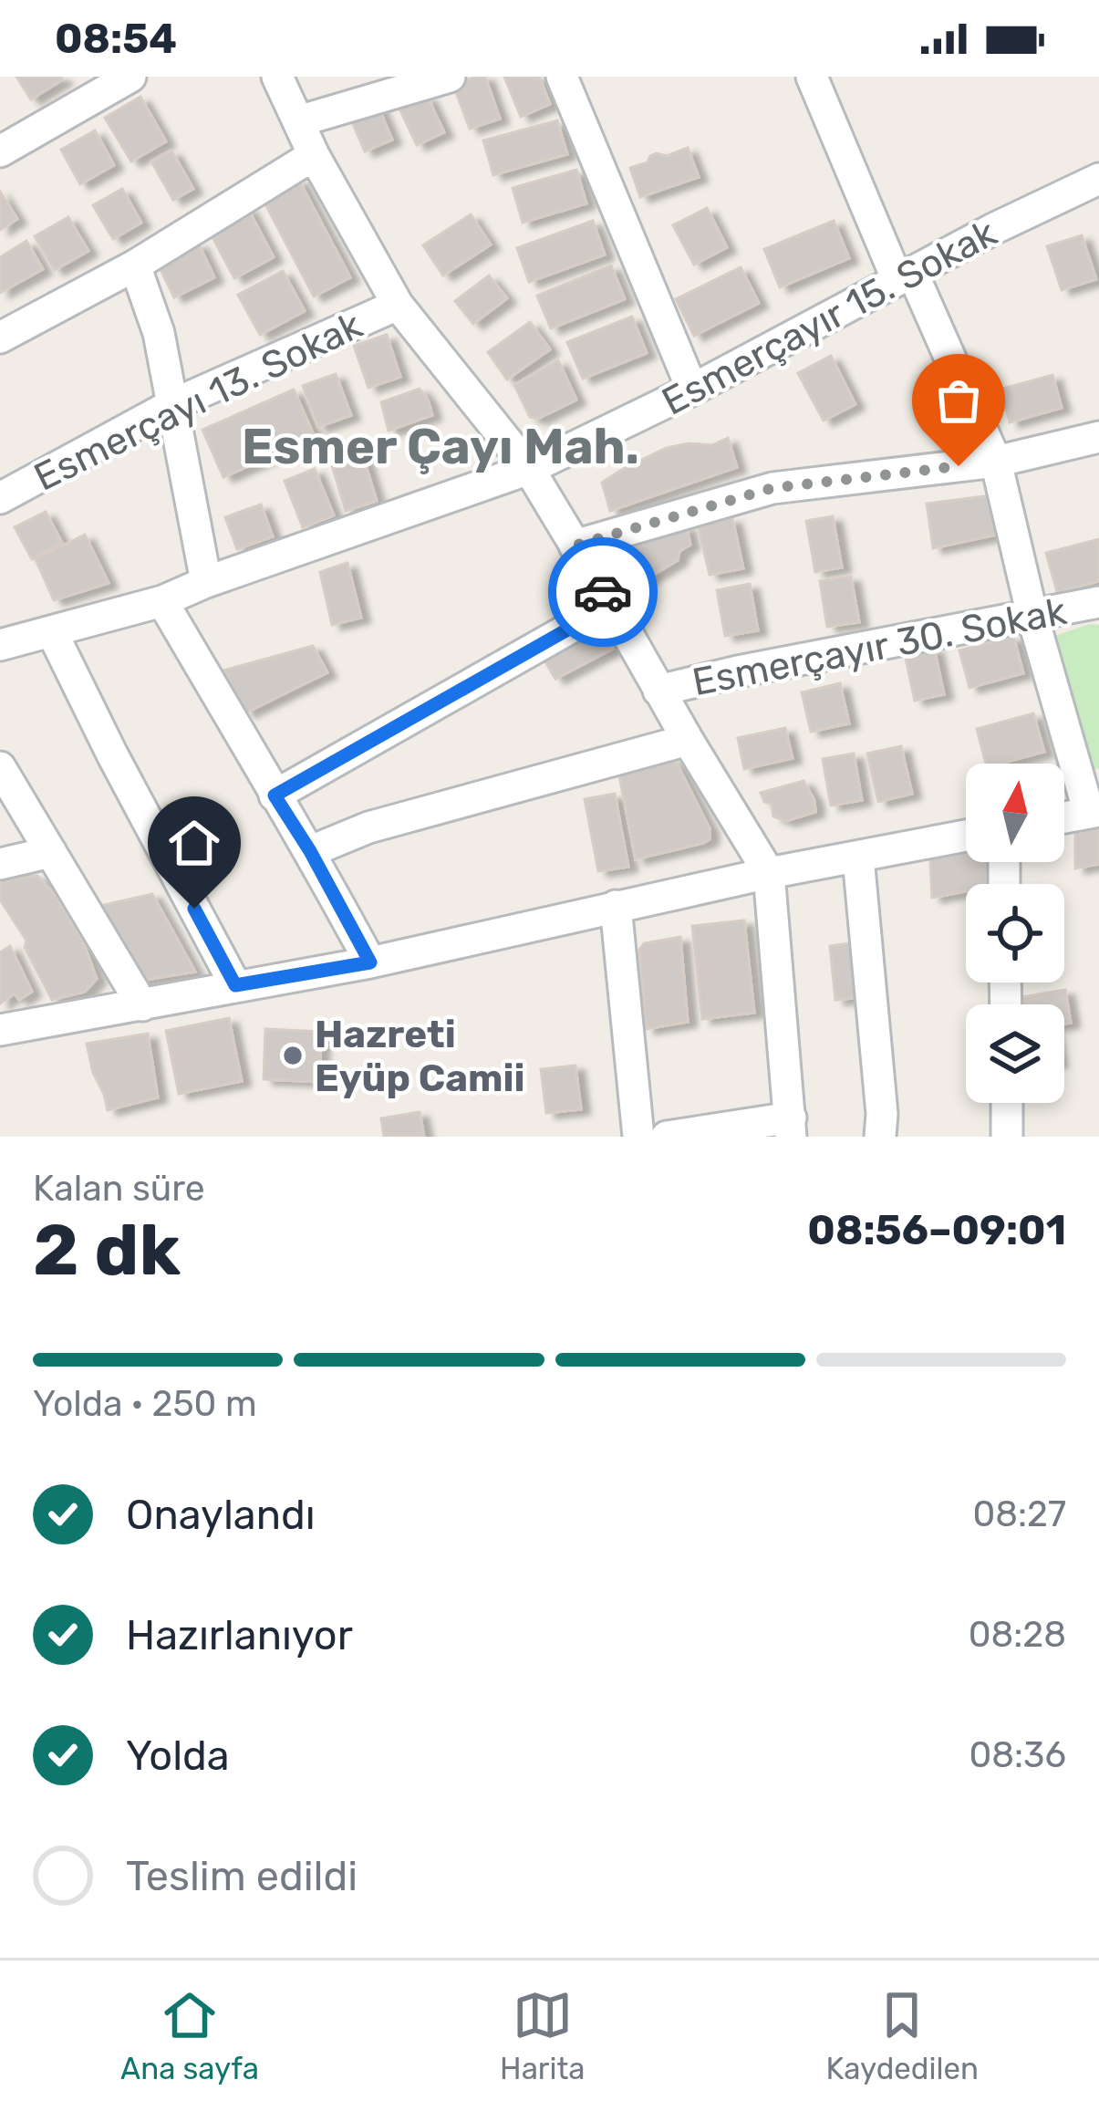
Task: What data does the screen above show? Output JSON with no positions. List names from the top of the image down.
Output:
{
  "streets": {
    "street": ["Esmerçayır 15. Sokak", "Esmerçayı 13. Sokak", "Esmerçayır 30. Sokak"]
  },
  "districts": ["Esmer Çayı Mah."],
  "places": ["Hazreti Eyüp Camii"],
  "north": "top",
  "page": {
    "status": "08:54",
    "heading": ["2 dk", "Kalan süre", "08:56–09:01"],
    "bar": "Yolda · 250 m",
    "list": [
      ["Onaylandı", "08:27"],
      ["Hazırlanıyor", "08:28"],
      ["Yolda", "08:36"],
      "Teslim edildi"
    ],
    "tabs": ["Ana sayfa", "Harita", "Kaydedilen"]
  }
}
